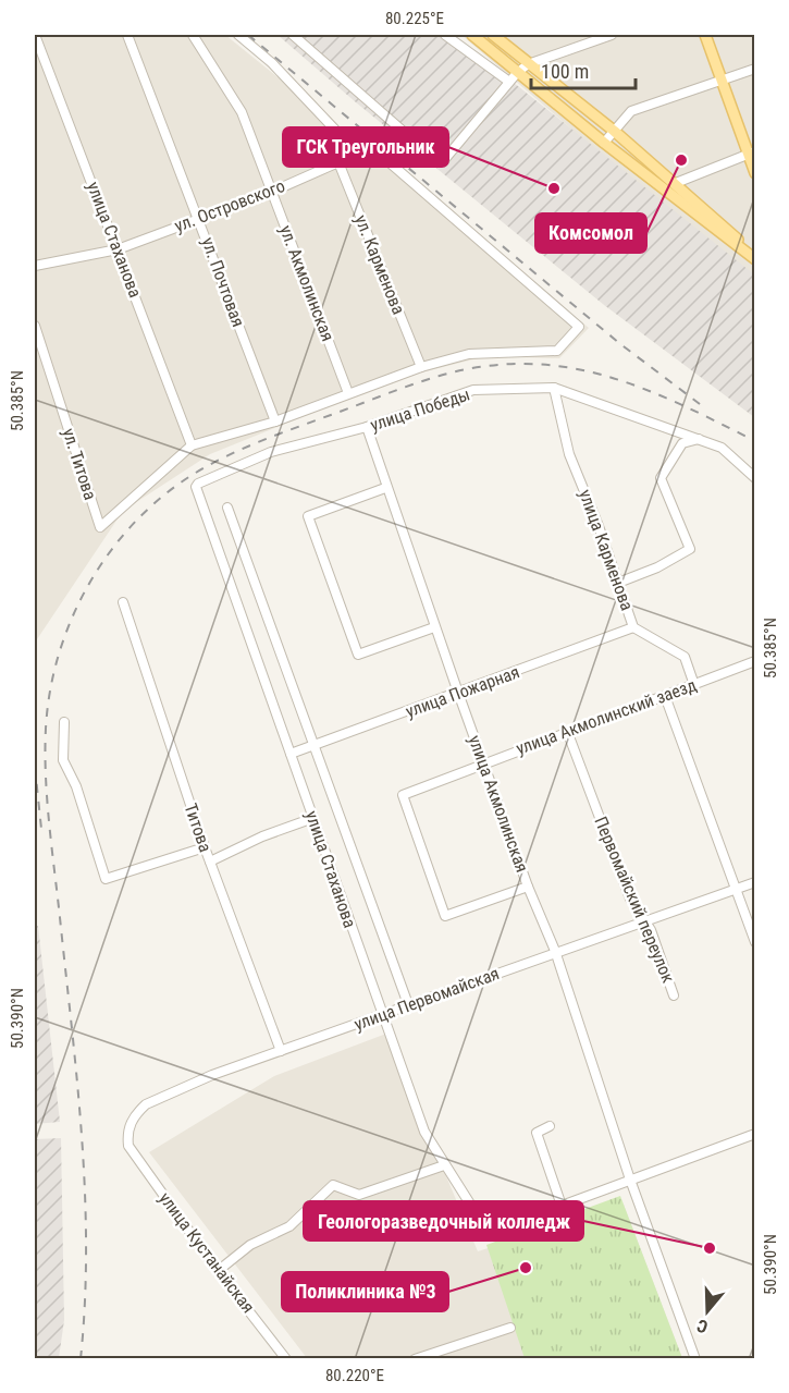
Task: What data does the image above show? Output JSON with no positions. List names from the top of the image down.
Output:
{
  "streets": {
    "street": [
      "ул. Островского",
      "улица Стаханова",
      "ул. Карменова",
      "ул. Почтовая",
      "ул. Акмолинская",
      "улица Победы",
      "ул. Титова",
      "улица Карменова",
      "улица Пожарная",
      "улица Акмолинский заезд",
      "улица Акмолинская",
      "Титова",
      "Первомайский переулок",
      "улица Первомайская",
      "улица Кустанайская"
    ]
  },
  "crossings": [
    ["ул. Островского", "улица Стаханова"],
    ["ул. Островского", "ул. Карменова"],
    ["ул. Островского", "ул. Почтовая"],
    ["ул. Островского", "ул. Акмолинская"],
    ["улица Стаханова", "улица Победы"],
    ["улица Стаханова", "ул. Титова"],
    ["улица Стаханова", "улица Пожарная"],
    ["улица Стаханова", "улица Первомайская"],
    ["улица Победы", "улица Карменова"],
    ["улица Победы", "улица Акмолинская"],
    ["улица Карменова", "улица Пожарная"],
    ["улица Карменова", "улица Акмолинский заезд"],
    ["улица Пожарная", "улица Акмолинская"],
    ["улица Акмолинский заезд", "улица Акмолинская"],
    ["улица Акмолинский заезд", "Первомайский переулок"],
    ["улица Акмолинская", "улица Первомайская"],
    ["Титова", "улица Первомайская"],
    ["Первомайский переулок", "улица Первомайская"],
    ["улица Первомайская", "улица Кустанайская"]
  ],
  "places": [
    "Комсомол",
    "ГСК Треугольник",
    "Геологоразведочный колледж",
    "Поликлиника №3"
  ],
  "scale_bar": "100 m",
  "north": "bottom",
  "coordinates": [
    "80.225°E",
    "50.385°N",
    "50.390°N",
    "80.220°E"
  ]
}
